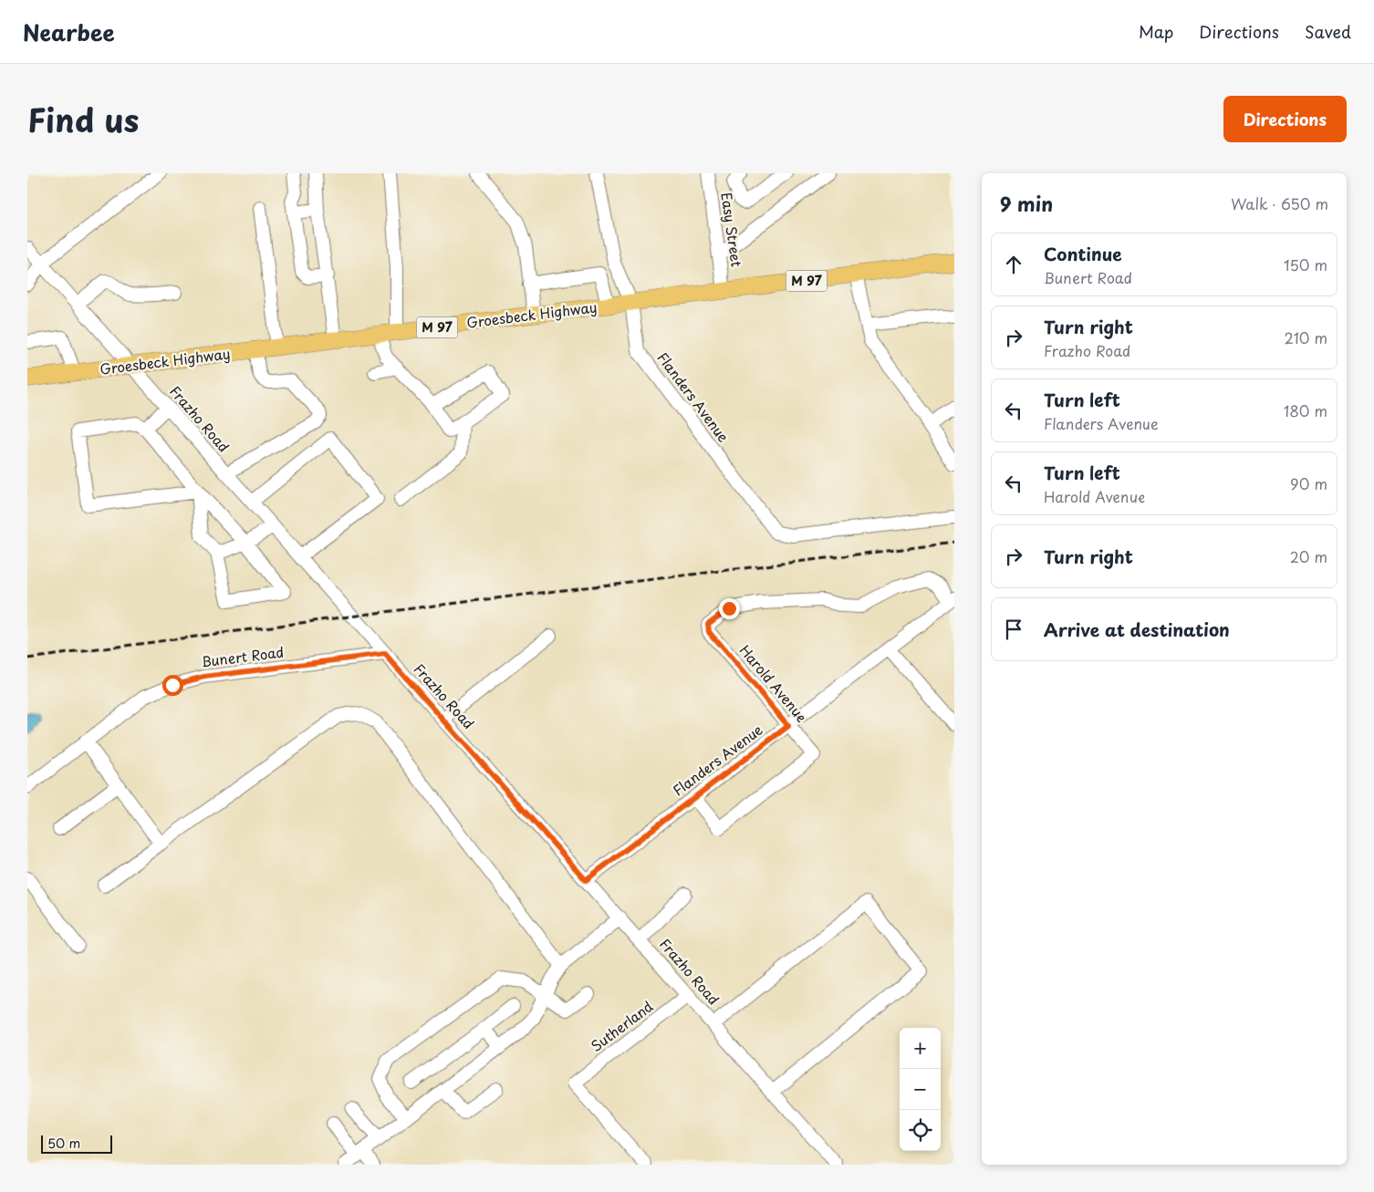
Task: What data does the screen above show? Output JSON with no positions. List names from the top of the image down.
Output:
{
  "streets": {
    "main road": ["M 97", "Groesbeck Highway"],
    "street": [
      "Easy Street",
      "Flanders Avenue",
      "Frazho Road",
      "Bunert Road",
      "Harold Avenue",
      "Sutherland"
    ]
  },
  "crossings": [
    ["Easy Street", "Groesbeck Highway"],
    ["Groesbeck Highway", "Flanders Avenue"],
    ["Groesbeck Highway", "Frazho Road"],
    ["Flanders Avenue", "Frazho Road"],
    ["Flanders Avenue", "Harold Avenue"],
    ["Frazho Road", "Bunert Road"],
    ["Frazho Road", "Sutherland"]
  ],
  "scale_bar": "50 m",
  "page": {
    "header": "Nearbee",
    "nav": ["Map", "Directions", "Saved"],
    "title": "Find us",
    "buttons": "Directions",
    "heading": ["9 min", "Walk · 650 m"],
    "list": [
      ["Continue", "Bunert Road", "150 m"],
      ["Turn right", "Frazho Road", "210 m"],
      ["Turn left", "Flanders Avenue", "180 m"],
      ["Turn left", "Harold Avenue", "90 m"],
      ["Turn right", "20 m"],
      "Arrive at destination"
    ],
    "map_buttons": ["+", "−"],
    "scale": "50 m"
  }
}
